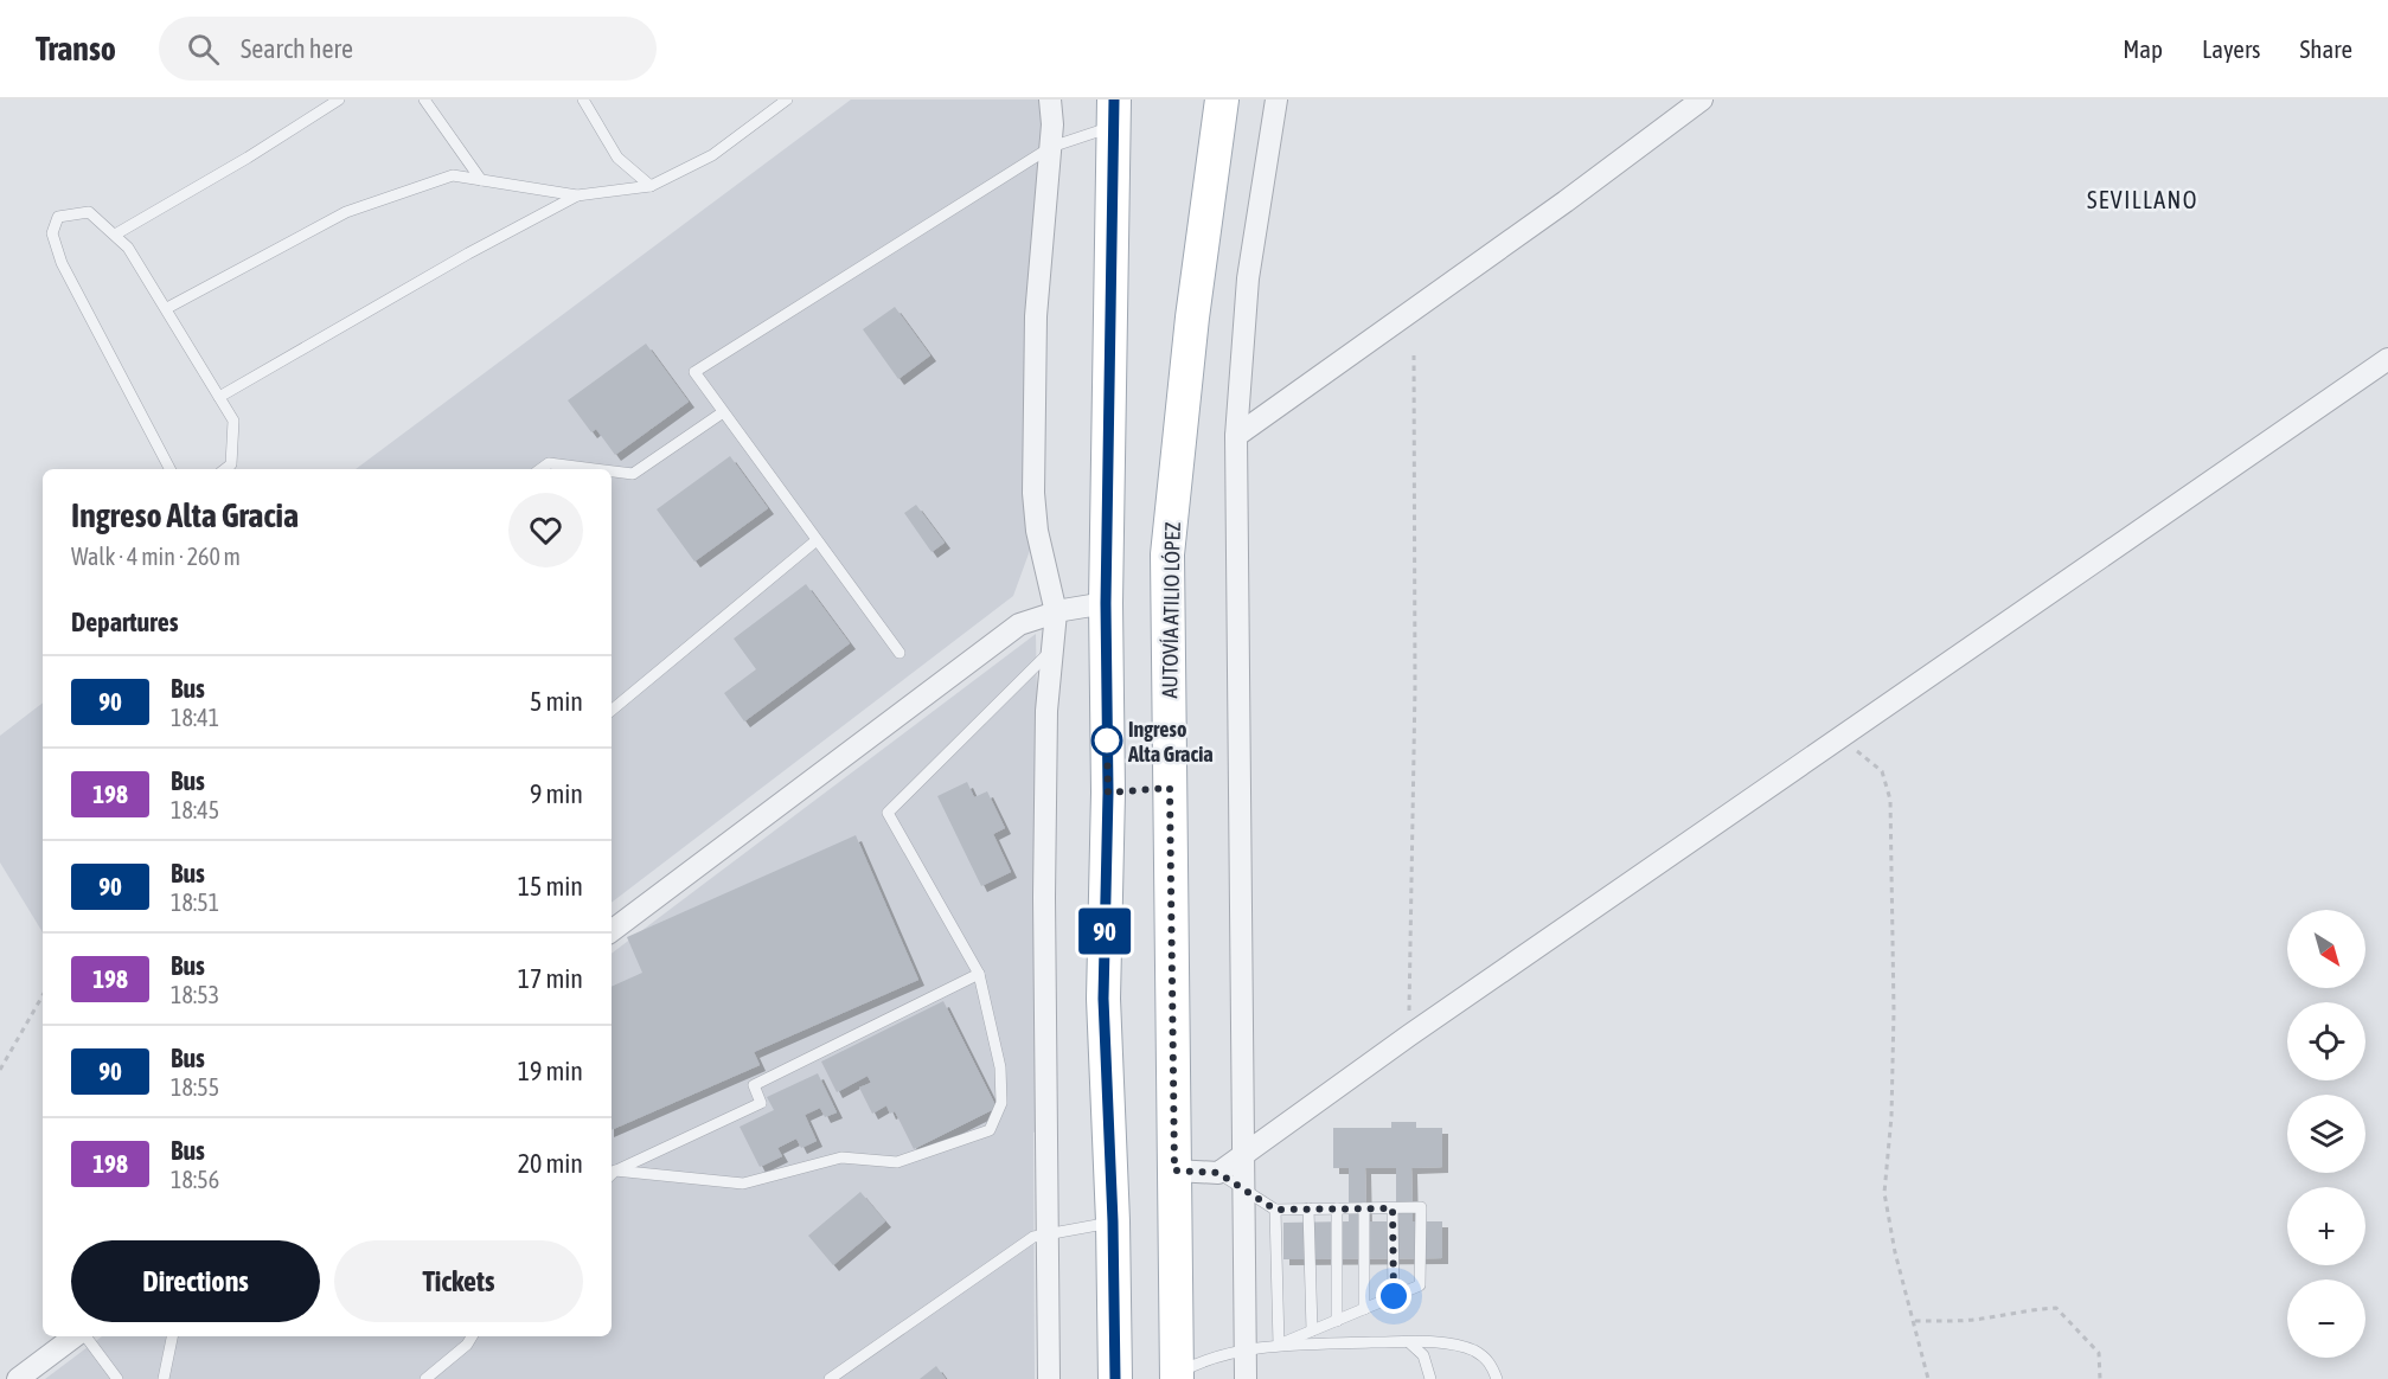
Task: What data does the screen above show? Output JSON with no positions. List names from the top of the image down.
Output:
{
  "streets": {
    "main road": ["AUTOVÍA ATILIO LÓPEZ"]
  },
  "districts": ["SEVILLANO"],
  "places": ["Ingreso Alta Gracia"],
  "lines": ["bus line 90"],
  "north": "bottom right",
  "page": {
    "header": "Transo",
    "search": "Search here",
    "nav": ["Map", "Layers", "Share"],
    "on_map": "90",
    "heading": [
      ["Ingreso Alta Gracia", "Walk · 4 min · 260 m"],
      "Departures"
    ],
    "list": [
      {
        "mark": "90",
        "name": "Bus",
        "note": "18:41",
        "value": "5 min"
      },
      {
        "mark": "198",
        "name": "Bus",
        "note": "18:45",
        "value": "9 min"
      },
      {
        "mark": "90",
        "name": "Bus",
        "note": "18:51",
        "value": "15 min"
      },
      {
        "mark": "198",
        "name": "Bus",
        "note": "18:53",
        "value": "17 min"
      },
      {
        "mark": "90",
        "name": "Bus",
        "note": "18:55",
        "value": "19 min"
      },
      {
        "mark": "198",
        "name": "Bus",
        "note": "18:56",
        "value": "20 min"
      }
    ],
    "map_buttons": ["+", "−"],
    "buttons": ["Directions", "Tickets"]
  }
}
